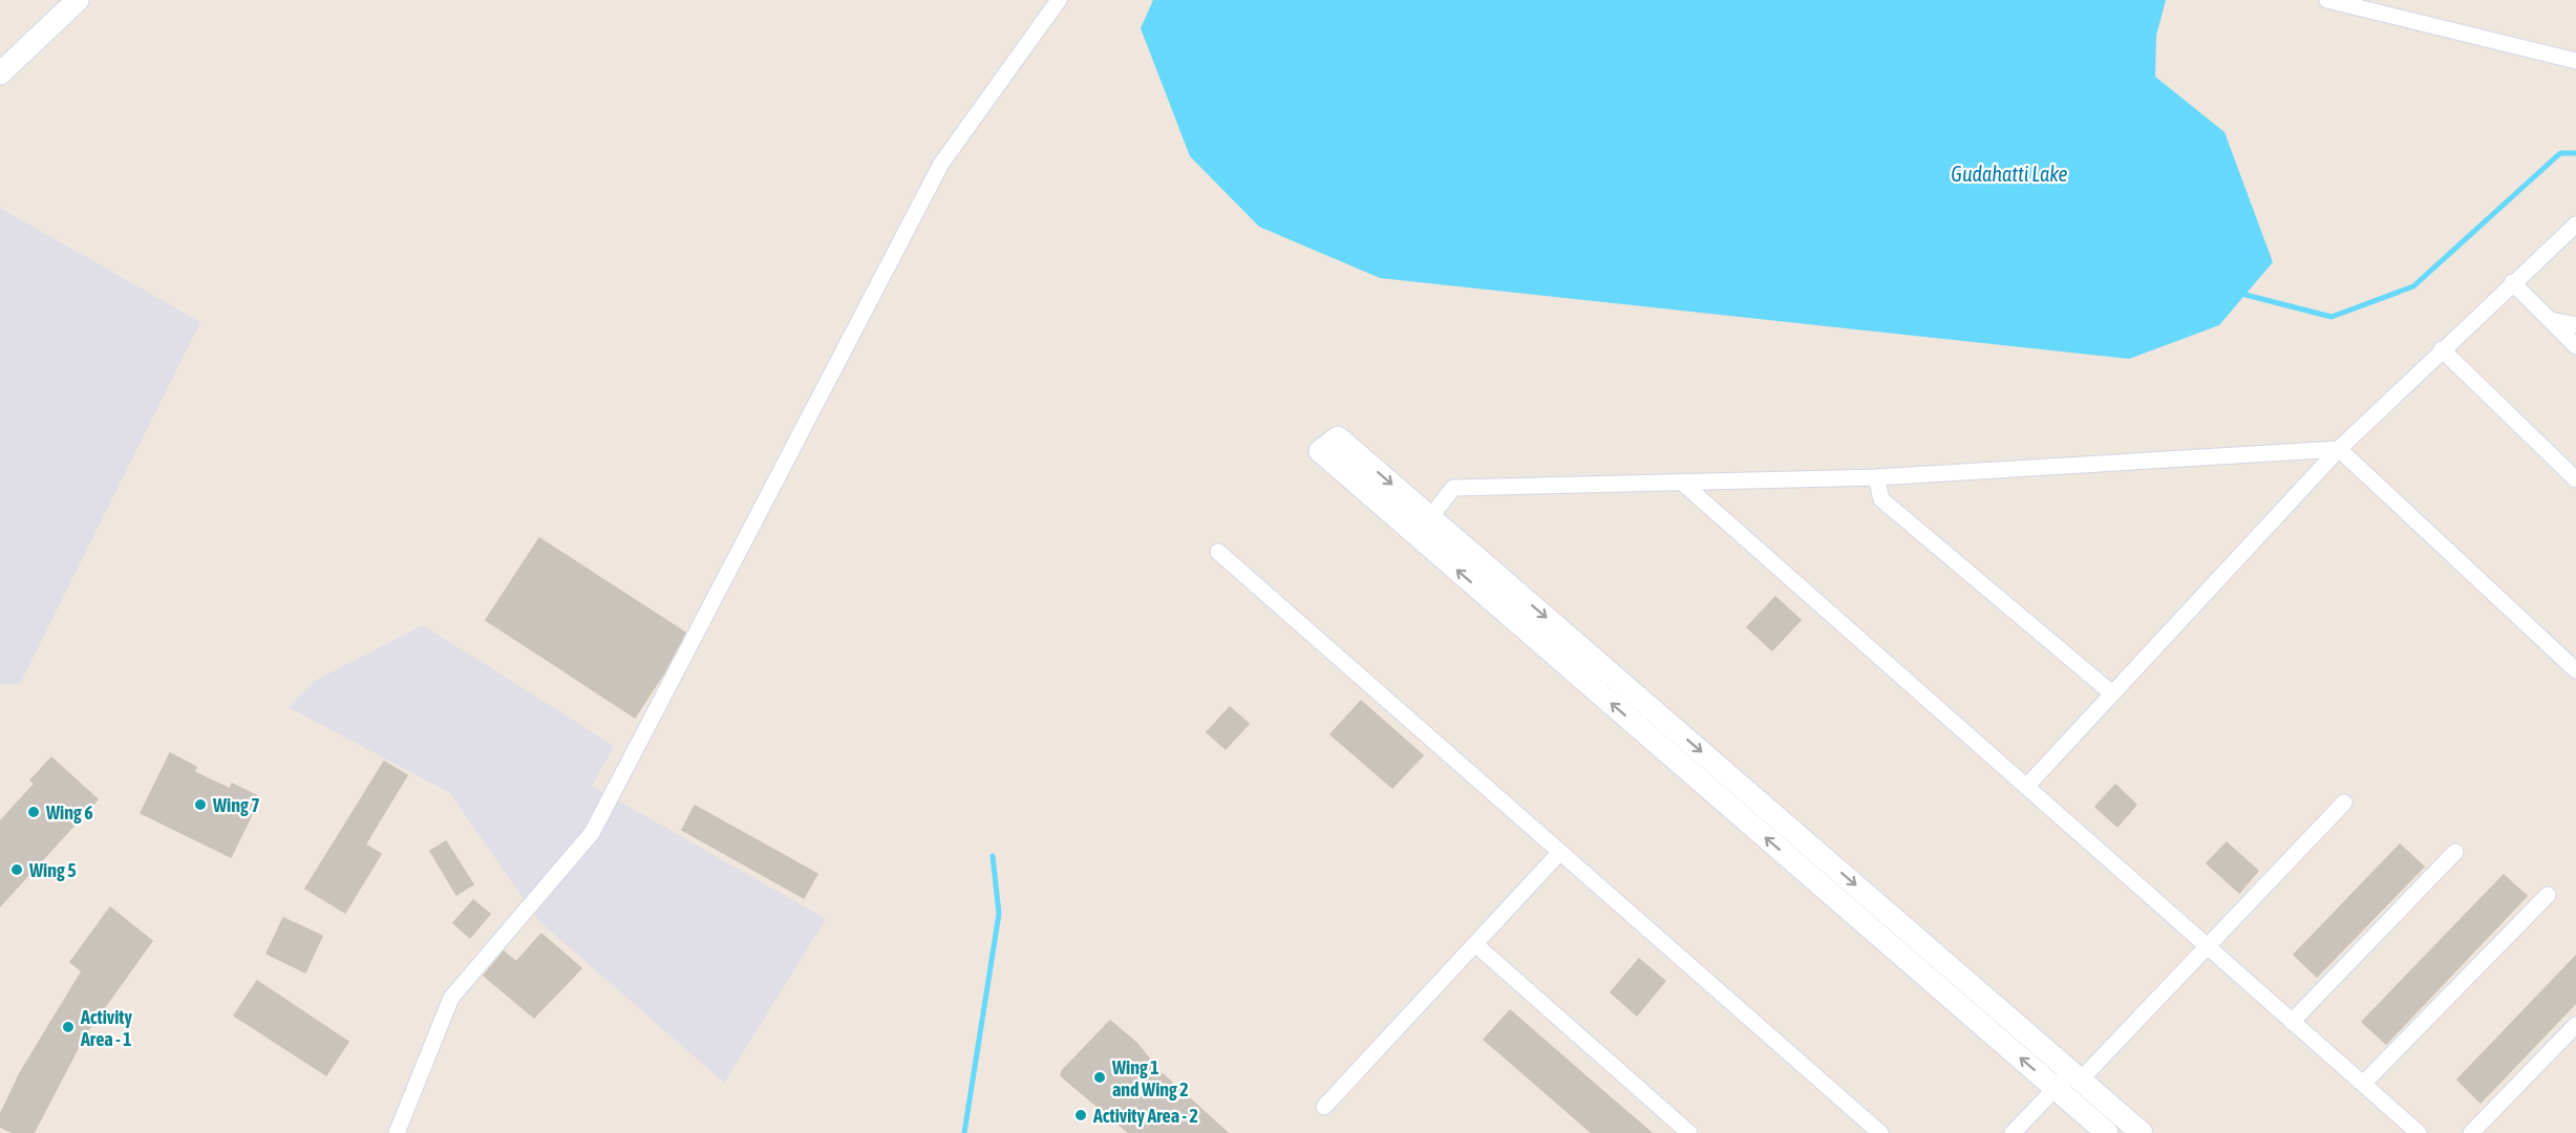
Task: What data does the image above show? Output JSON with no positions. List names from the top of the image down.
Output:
{
  "water": ["Gudahatti Lake"],
  "places": [
    "Wing 7",
    "Wing 6",
    "Wing 5",
    "Activity Area - 1",
    "Wing 1 and Wing 2",
    "Activity Area - 2"
  ]
}
